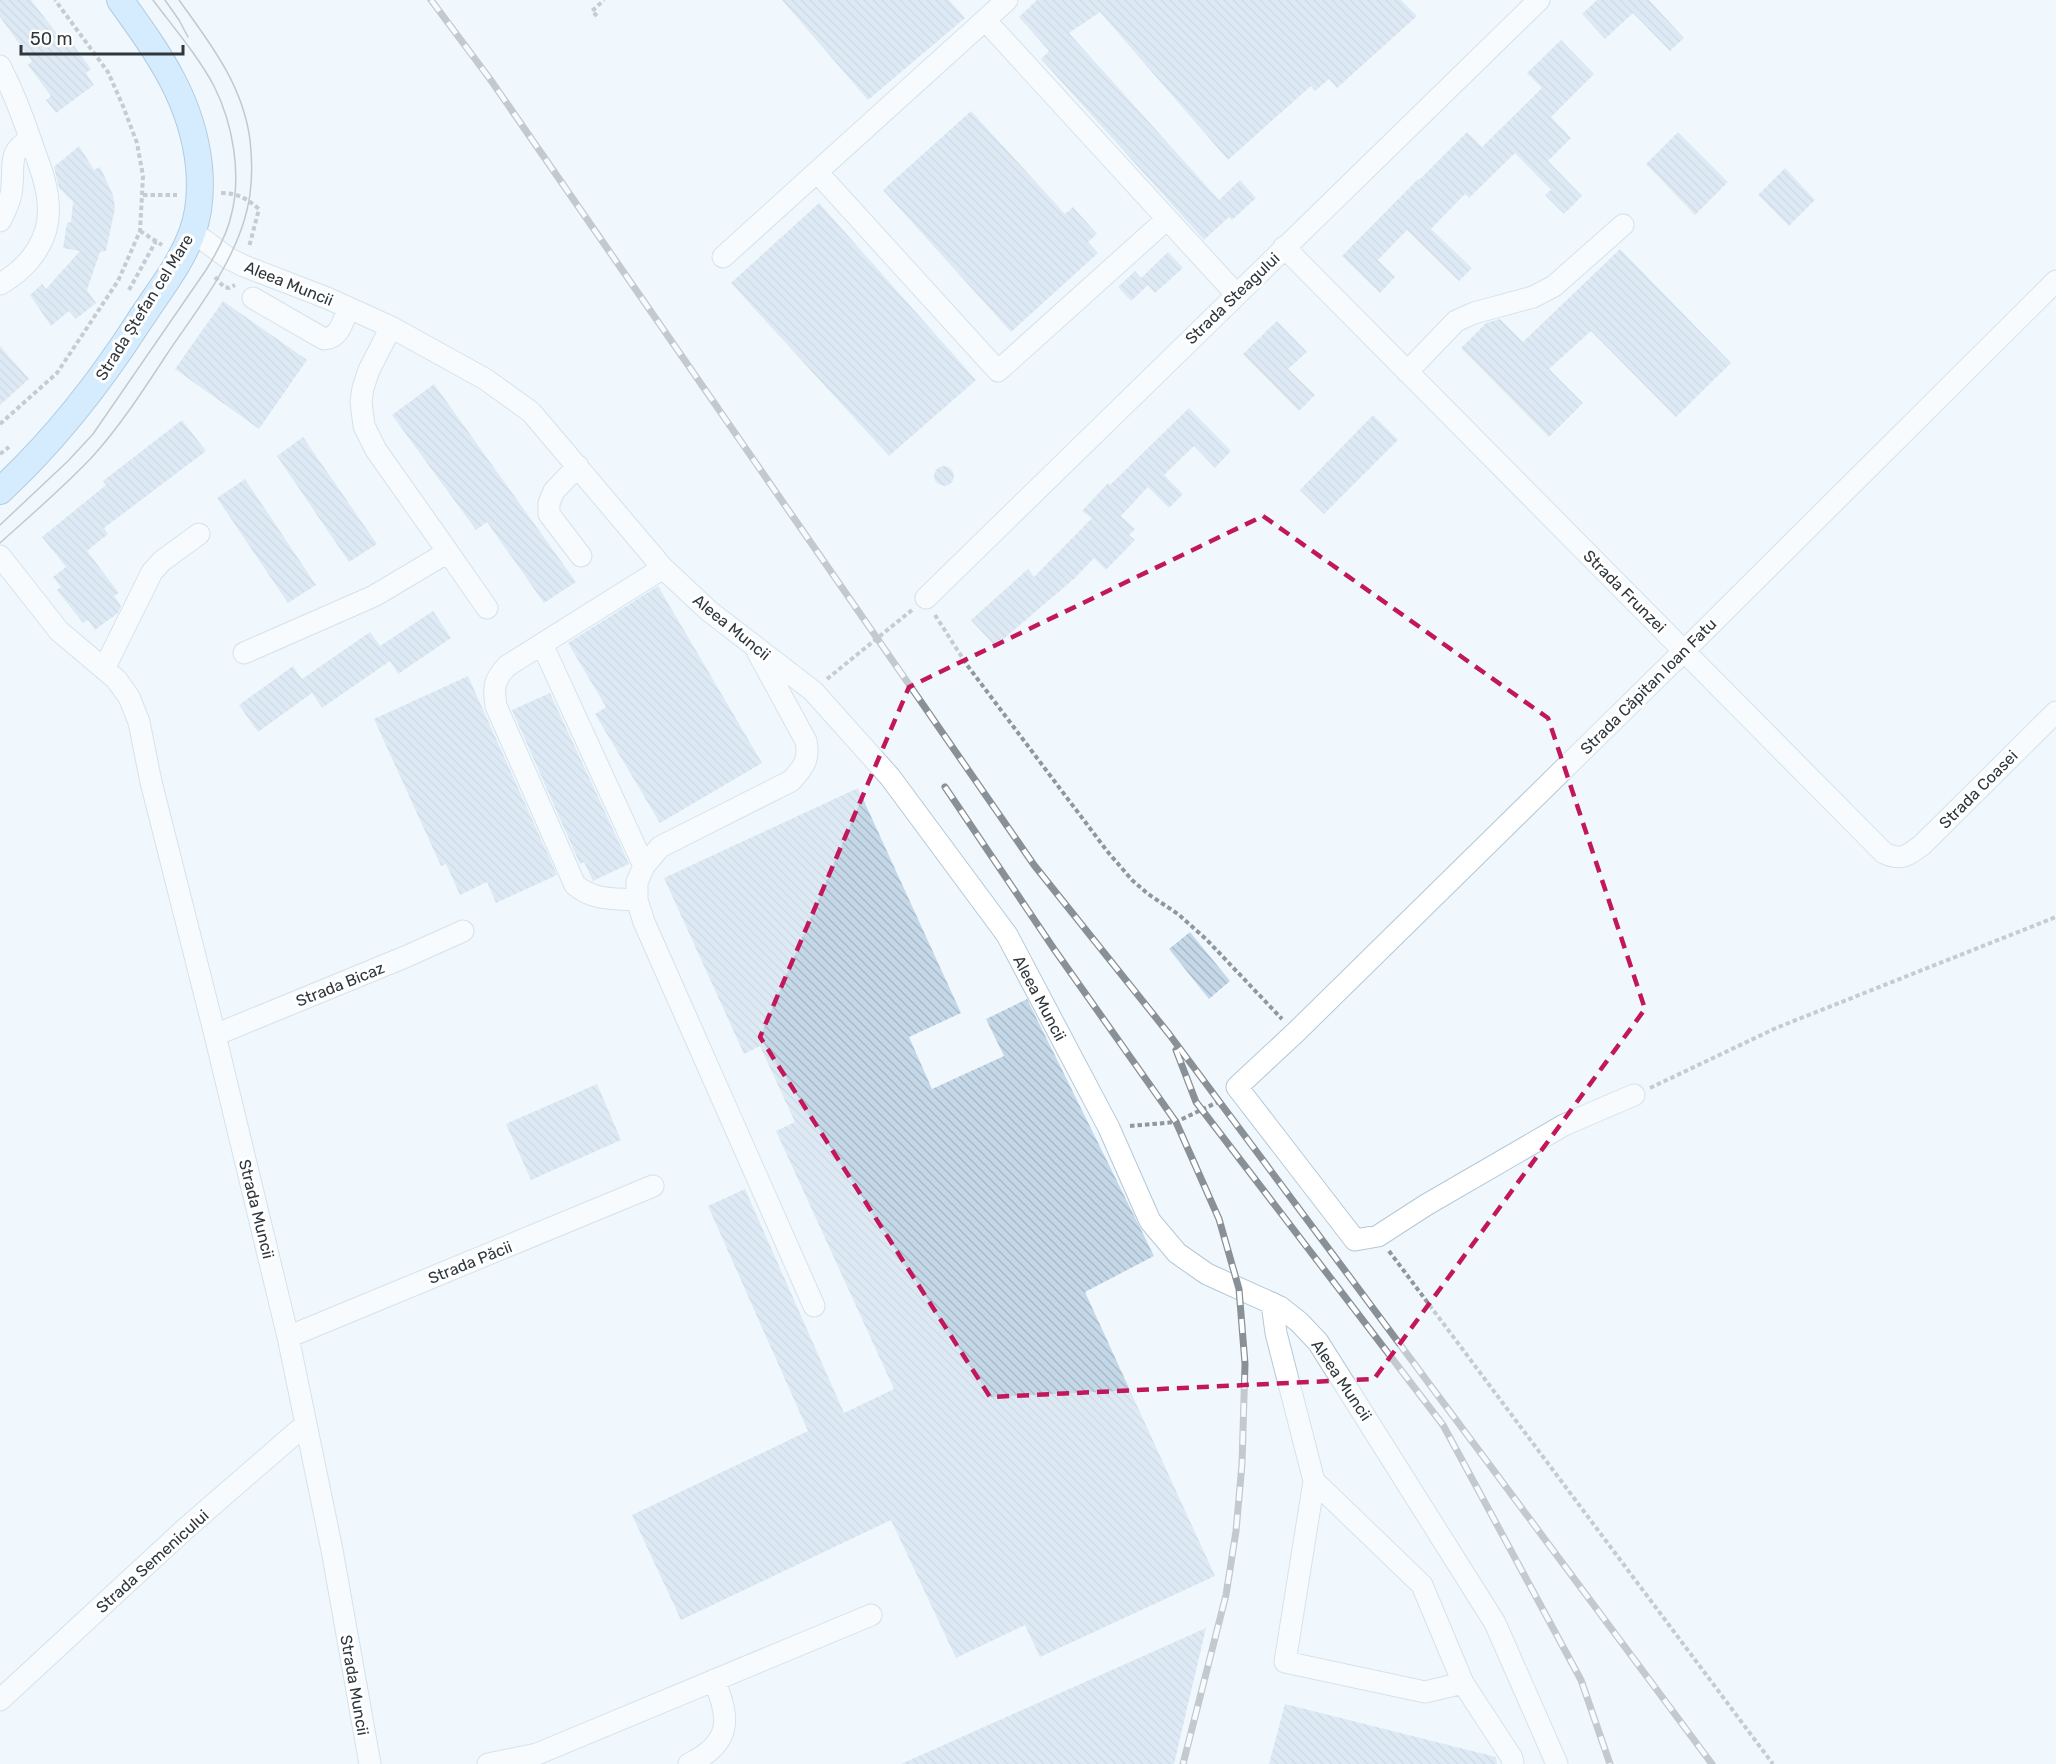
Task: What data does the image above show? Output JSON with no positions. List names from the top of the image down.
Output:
{
  "streets": {
    "main road": ["Strada Ștefan cel Mare"],
    "street": [
      "Aleea Muncii",
      "Strada Steagului",
      "Strada Frunzei",
      "Strada Căpitan Ioan Fatu",
      "Strada Coasei",
      "Strada Bicaz",
      "Strada Muncii",
      "Strada Păcii",
      "Strada Semenicului"
    ]
  },
  "crossings": [
    ["Aleea Muncii", "Strada Ștefan cel Mare"],
    ["Strada Steagului", "Strada Frunzei"],
    ["Strada Frunzei", "Strada Căpitan Ioan Fatu"],
    ["Strada Frunzei", "Strada Coasei"],
    ["Strada Bicaz", "Strada Muncii"],
    ["Strada Muncii", "Strada Păcii"],
    ["Strada Muncii", "Strada Semenicului"]
  ],
  "scale_bar": "50 m"
}
